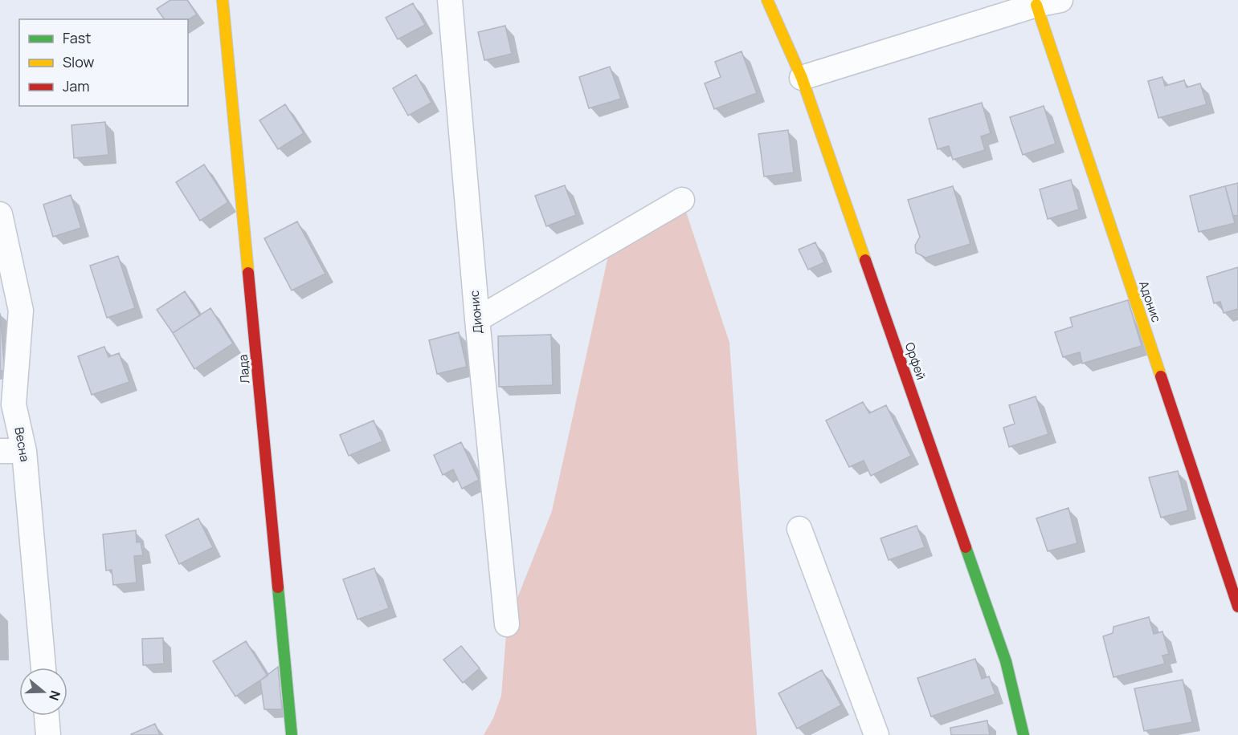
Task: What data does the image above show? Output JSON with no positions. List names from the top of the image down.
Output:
{
  "streets": {
    "street": [
      "Адонис",
      "Дионис",
      "Орфей",
      "Лада",
      "Весна"
    ]
  },
  "legend": ["Fast", "Slow", "Jam"],
  "north": "right"
}
